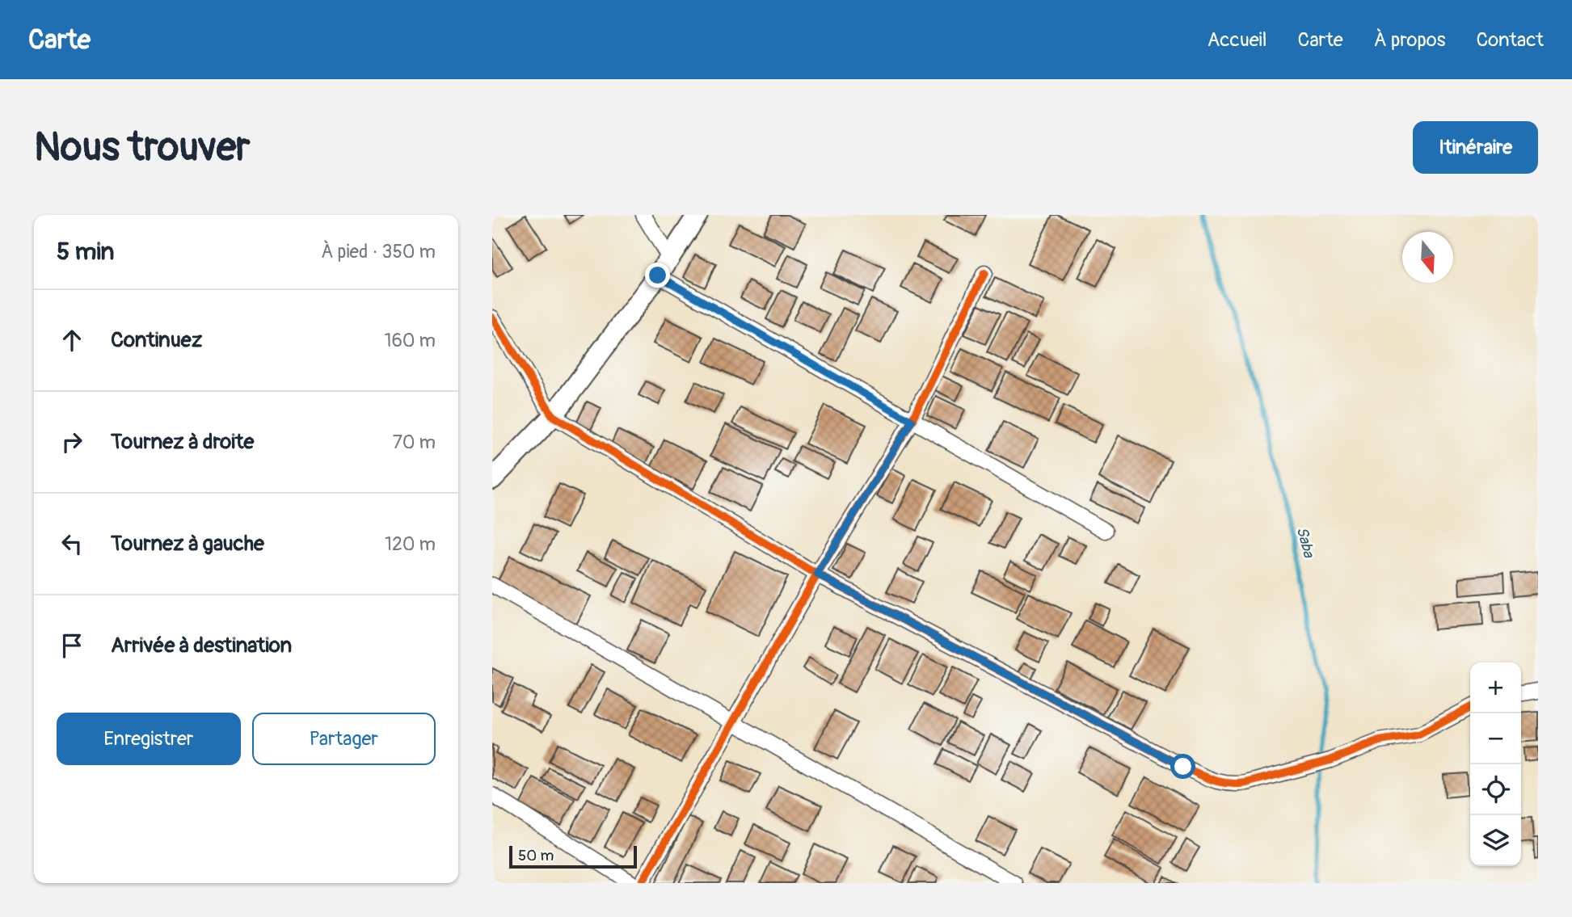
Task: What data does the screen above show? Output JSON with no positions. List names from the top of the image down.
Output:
{
  "water": ["Saba"],
  "scale_bar": "50 m",
  "north": "bottom",
  "page": {
    "header": "Carte",
    "nav": [
      "Accueil",
      "Carte",
      "À propos",
      "Contact"
    ],
    "buttons": [
      "Itinéraire",
      ["Enregistrer", "Partager"]
    ],
    "title": "Nous trouver",
    "heading": ["5 min", "À pied · 350 m"],
    "list": [
      ["Continuez", "160 m"],
      ["Tournez à droite", "70 m"],
      ["Tournez à gauche", "120 m"],
      "Arrivée à destination"
    ],
    "map_buttons": ["+", "−"],
    "scale": "50 m"
  }
}
